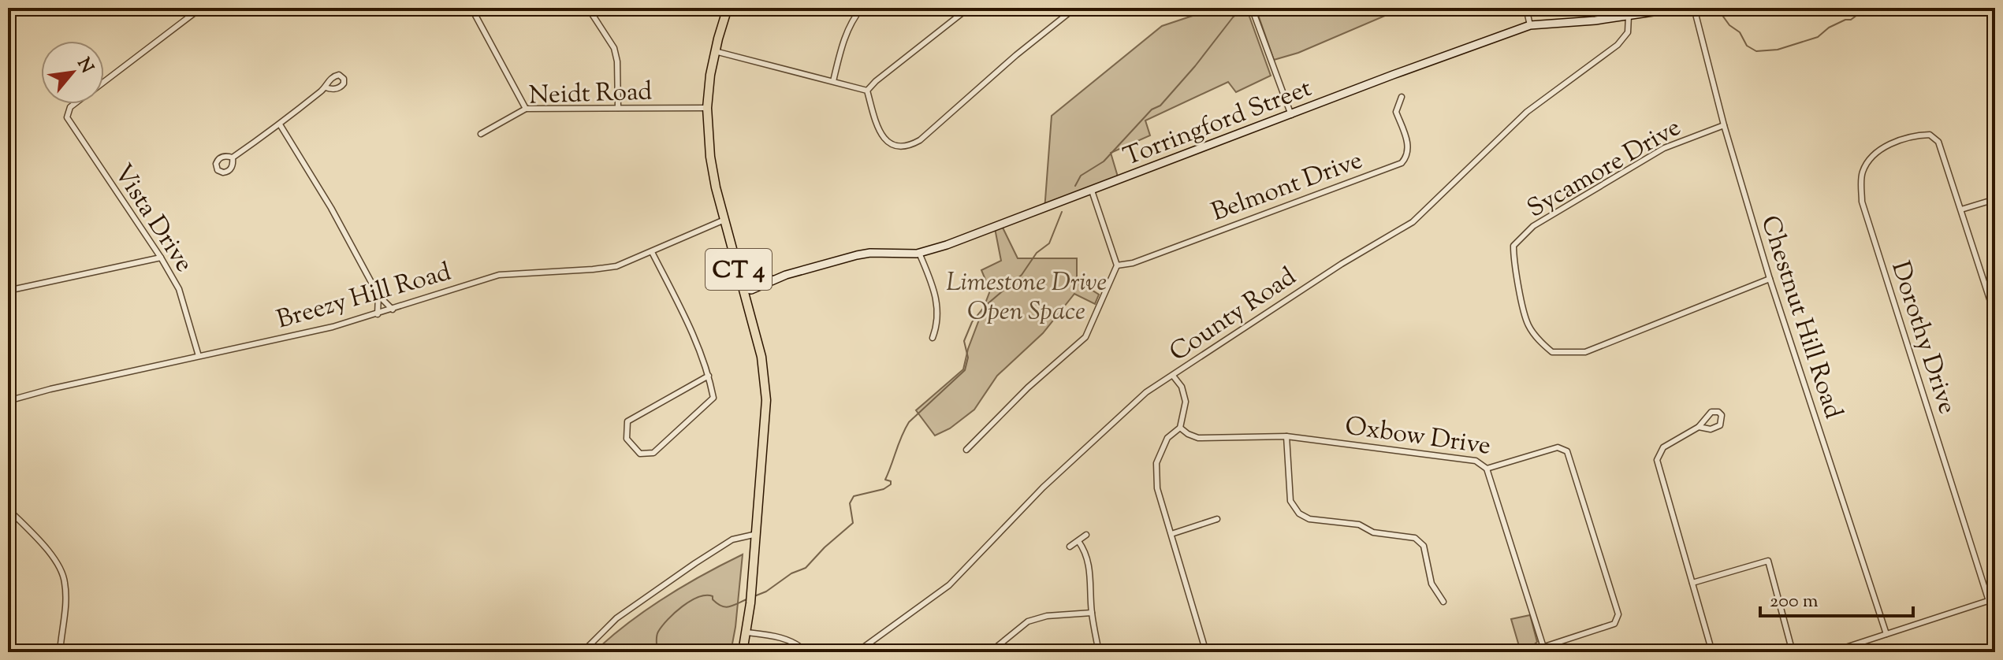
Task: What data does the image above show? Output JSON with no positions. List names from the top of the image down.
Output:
{
  "streets": {
    "main road": ["Torringford Street", "CT 4"],
    "street": [
      "Neidt Road",
      "Sycamore Drive",
      "Belmont Drive",
      "Vista Drive",
      "Breezy Hill Road",
      "County Road",
      "Chestnut Hill Road",
      "Dorothy Drive",
      "Oxbow Drive"
    ]
  },
  "crossings": [
    ["Neidt Road", "CT 4"],
    ["Torringford Street", "CT 4"],
    ["Torringford Street", "County Road"],
    ["Sycamore Drive", "Chestnut Hill Road"],
    ["Vista Drive", "Breezy Hill Road"],
    ["CT 4", "Breezy Hill Road"]
  ],
  "parks": ["Limestone Drive Open Space"],
  "scale_bar": "200 m",
  "north": "top right"
}
